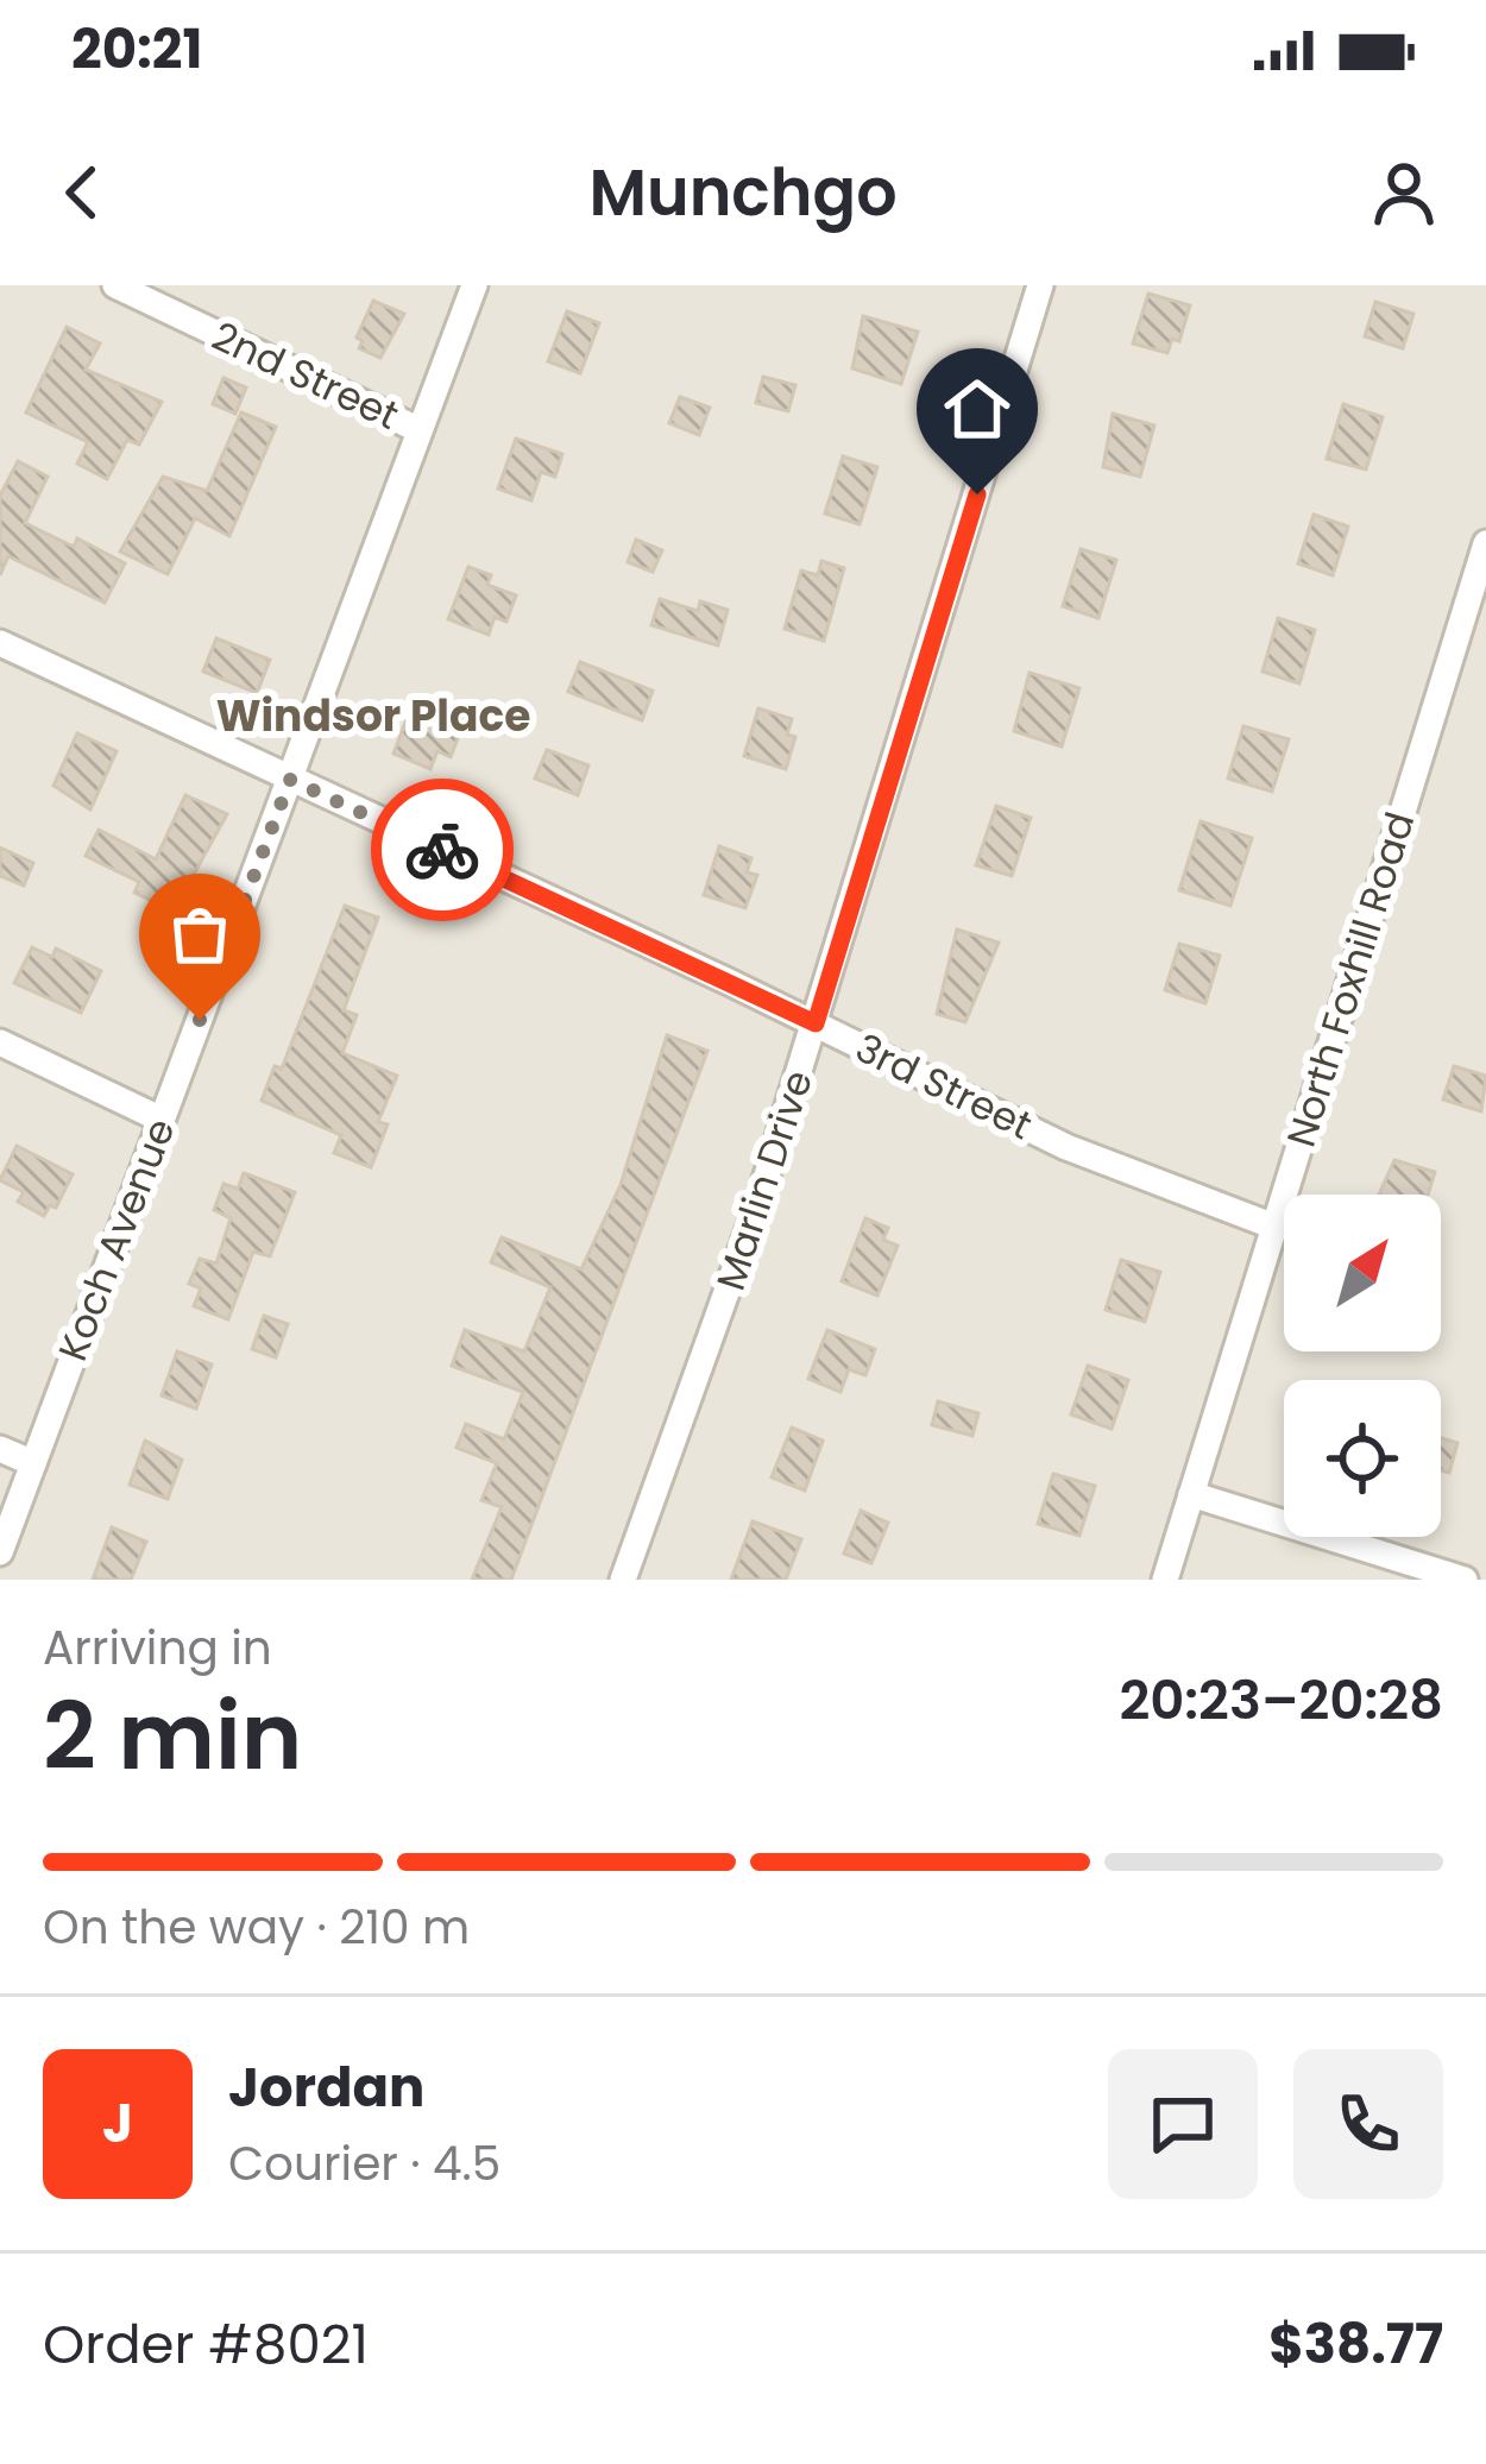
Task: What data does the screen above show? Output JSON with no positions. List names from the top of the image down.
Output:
{
  "streets": {
    "street": [
      "2nd Street",
      "North Foxhill Road",
      "3rd Street",
      "Marlin Drive",
      "Koch Avenue"
    ]
  },
  "crossings": [
    ["2nd Street", "Koch Avenue"],
    ["North Foxhill Road", "3rd Street"],
    ["3rd Street", "Marlin Drive"],
    ["3rd Street", "Koch Avenue"]
  ],
  "districts": ["Windsor Place"],
  "north": "top right",
  "page": {
    "status": "20:21",
    "header": "Munchgo",
    "heading": ["2 min", "Arriving in", "20:23–20:28"],
    "panel": [
      "Jordan",
      "Courier · 4.5",
      "Order #8021",
      "$38.77"
    ],
    "bar": "On the way · 210 m",
    "round": "J"
  }
}
